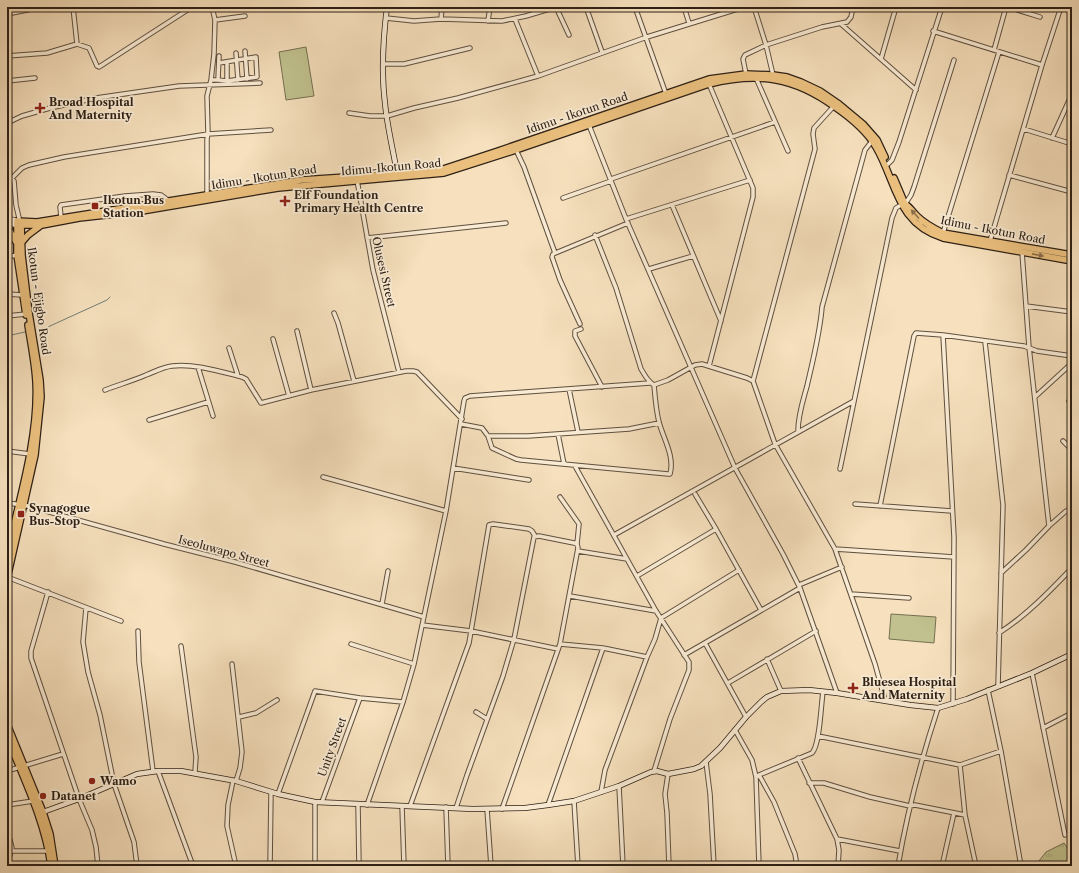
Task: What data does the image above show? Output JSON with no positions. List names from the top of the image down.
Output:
{
  "streets": {
    "main road": ["Idimu - Ikotun Road", "Idimu-Ikotun Road", "Ikotun - Ejigbo Road"],
    "street": ["Olusesi Street", "Iseoluwapo Street", "Unity Street"]
  },
  "crossings": [
    ["Idimu - Ikotun Road", "Idimu-Ikotun Road"],
    ["Idimu - Ikotun Road", "Olusesi Street"],
    ["Idimu - Ikotun Road", "Ikotun - Ejigbo Road"],
    ["Idimu-Ikotun Road", "Olusesi Street"],
    ["Idimu-Ikotun Road", "Ikotun - Ejigbo Road"],
    ["Ikotun - Ejigbo Road", "Iseoluwapo Street"]
  ],
  "places": {
    "health": ["Broad Hospital And Maternity", "Elf Foundation Primary Health Centre", "Bluesea Hospital And Maternity"],
    "transit": ["Ikotun Bus Station", "Synagogue Bus-Stop"],
    "other": ["Wamo", "Datanet"]
  }
}
